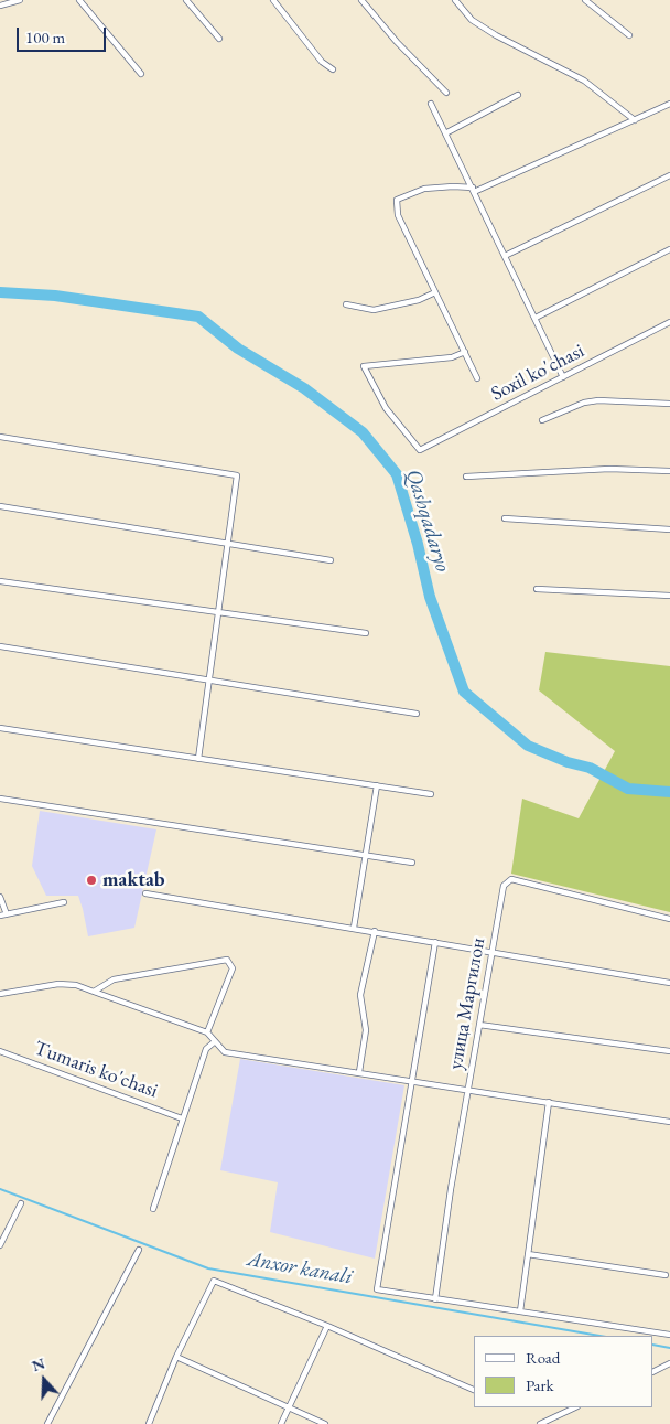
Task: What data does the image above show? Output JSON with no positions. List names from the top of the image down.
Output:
{
  "streets": {
    "street": ["Soxil ko'chasi", "улица Маргилон", "Tumaris ko'chasi"]
  },
  "water": ["Qashqadaryo", "Anxor kanali"],
  "places": ["maktab"],
  "legend": ["Road", "Park"],
  "scale_bar": "100 m",
  "north": "top"
}
